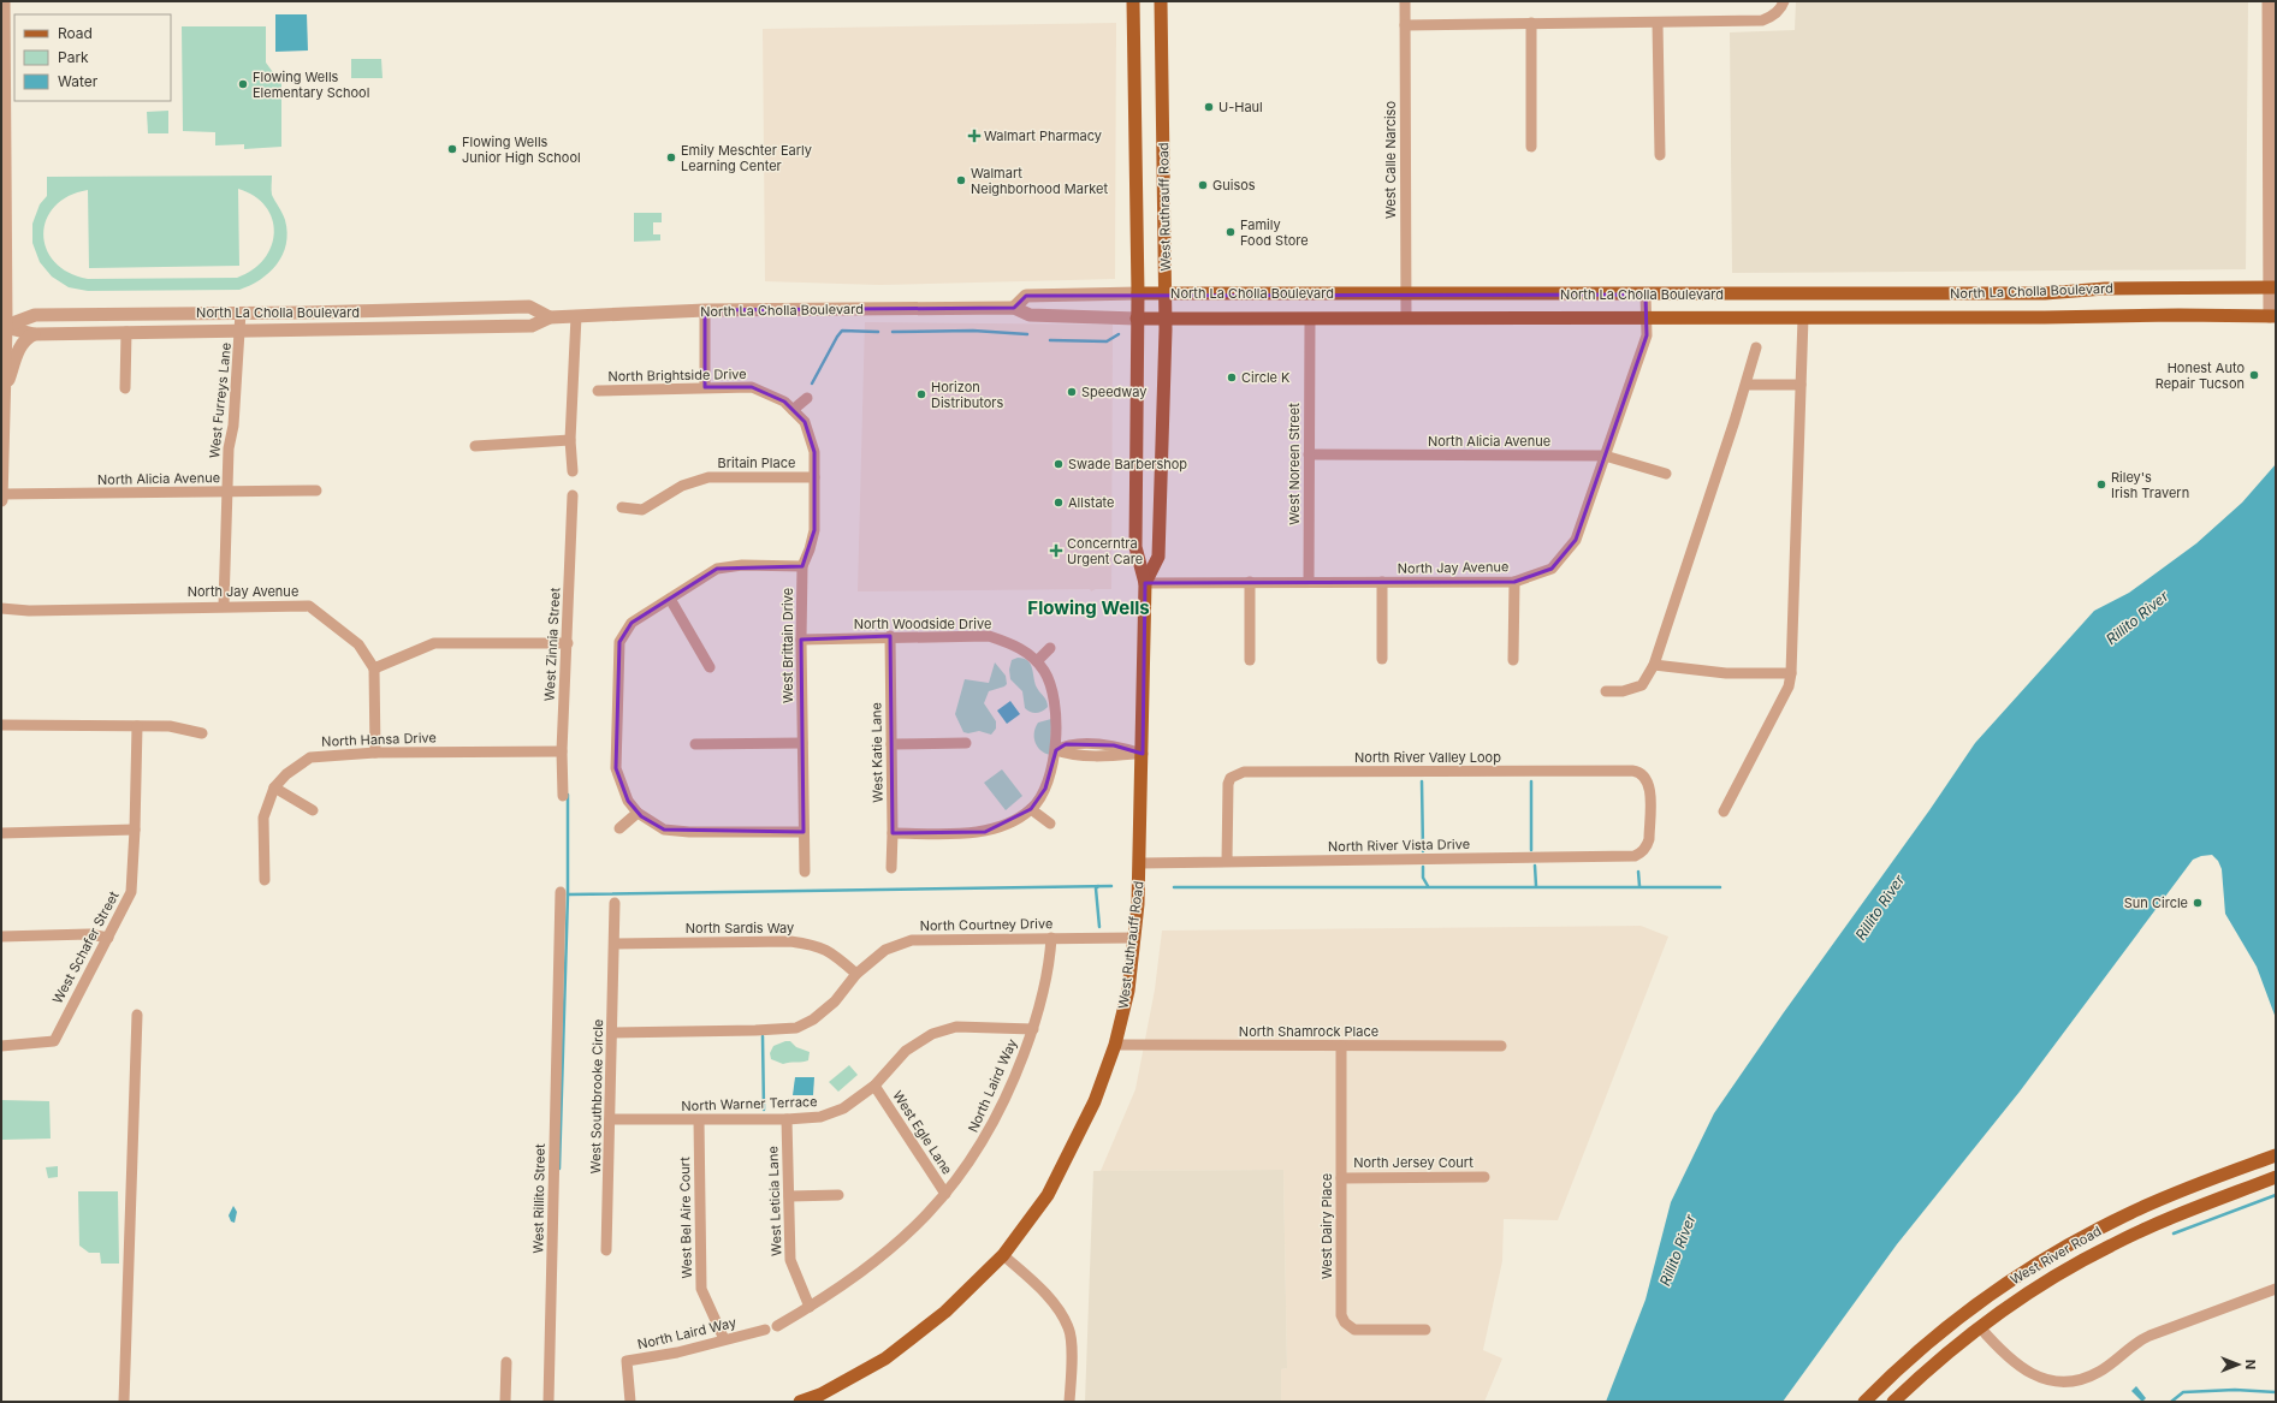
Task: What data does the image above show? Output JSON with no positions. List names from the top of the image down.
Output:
{
  "streets": {
    "main road": ["West Ruthrauff Road", "North La Cholla Boulevard", "West River Road"],
    "street": [
      "West Calle Narciso",
      "North Brightside Drive",
      "West Furreys Lane",
      "North Alicia Avenue",
      "Britain Place",
      "West Noreen Street",
      "North Jay Avenue",
      "North Woodside Drive",
      "West Zinnia Street",
      "West Brittain Drive",
      "North Hansa Drive",
      "West Katie Lane",
      "North River Valley Loop",
      "North River Vista Drive",
      "North Courtney Drive",
      "North Sardis Way",
      "West Schafer Street",
      "North Shamrock Place",
      "North Laird Way",
      "West Southbrooke Circle",
      "North Warner Terrace",
      "West Egle Lane",
      "North Jersey Court",
      "West Rillito Street",
      "West Leticia Lane",
      "West Bel Aire Court",
      "West Dairy Place"
    ]
  },
  "crossings": [
    ["West Calle Narciso", "North La Cholla Boulevard"],
    ["West Ruthrauff Road", "North La Cholla Boulevard"],
    ["West Ruthrauff Road", "North Jay Avenue"],
    ["West Ruthrauff Road", "North River Vista Drive"],
    ["West Ruthrauff Road", "North Courtney Drive"],
    ["West Ruthrauff Road", "North Shamrock Place"],
    ["North La Cholla Boulevard", "West Furreys Lane"],
    ["North La Cholla Boulevard", "West Noreen Street"],
    ["North La Cholla Boulevard", "North Jay Avenue"],
    ["North Brightside Drive", "West Brittain Drive"],
    ["West Furreys Lane", "North Alicia Avenue"],
    ["West Furreys Lane", "North Jay Avenue"],
    ["North Alicia Avenue", "West Noreen Street"],
    ["North Alicia Avenue", "North Jay Avenue"],
    ["Britain Place", "West Brittain Drive"],
    ["West Noreen Street", "North Jay Avenue"],
    ["North Woodside Drive", "West Brittain Drive"],
    ["North Woodside Drive", "West Katie Lane"],
    ["West Zinnia Street", "North Hansa Drive"],
    ["North River Valley Loop", "North River Vista Drive"],
    ["North Courtney Drive", "North Sardis Way"],
    ["North Courtney Drive", "North Laird Way"],
    ["North Courtney Drive", "West Southbrooke Circle"],
    ["North Sardis Way", "West Southbrooke Circle"],
    ["North Shamrock Place", "West Dairy Place"],
    ["North Laird Way", "North Warner Terrace"],
    ["North Laird Way", "West Egle Lane"],
    ["North Laird Way", "West Leticia Lane"],
    ["North Laird Way", "West Bel Aire Court"],
    ["West Southbrooke Circle", "North Warner Terrace"],
    ["North Warner Terrace", "West Egle Lane"],
    ["North Warner Terrace", "West Leticia Lane"],
    ["North Warner Terrace", "West Bel Aire Court"],
    ["North Jersey Court", "West Dairy Place"]
  ],
  "districts": ["Flowing Wells"],
  "water": ["Rillito River"],
  "places": {
    "other": [
      "Flowing Wells Elementary School",
      "U-Haul",
      "Flowing Wells Junior High School",
      "Emily Meschter Early Learning Center",
      "Walmart Neighborhood Market",
      "Guisos",
      "Family Food Store",
      "Honest Auto Repair Tucson",
      "Circle K",
      "Speedway",
      "Horizon Distributors",
      "Swade Barbershop",
      "Riley's Irish Travern",
      "Allstate",
      "Sun Circle"
    ],
    "health": ["Walmart Pharmacy", "Concerntra Urgent Care"]
  },
  "legend": ["Road", "Park", "Water"],
  "north": "right"
}
